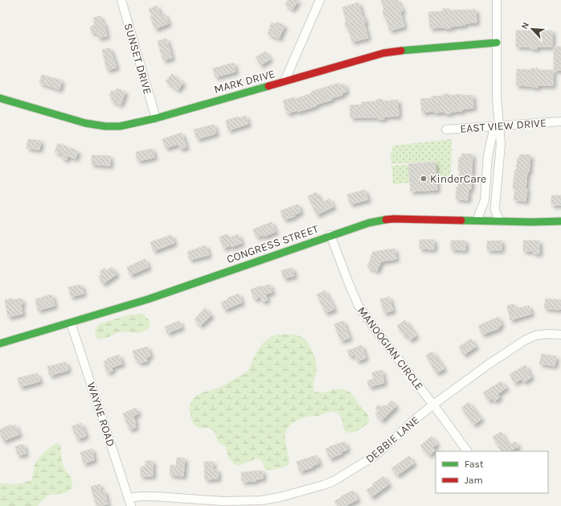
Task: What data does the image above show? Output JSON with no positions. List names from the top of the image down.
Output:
{
  "streets": {
    "main road": ["MARK DRIVE", "CONGRESS STREET"],
    "street": [
      "SUNSET DRIVE",
      "EAST VIEW DRIVE",
      "MANOOGIAN CIRCLE",
      "WAYNE ROAD",
      "DEBBIE LANE"
    ]
  },
  "crossings": [
    ["SUNSET DRIVE", "MARK DRIVE"],
    ["CONGRESS STREET", "MANOOGIAN CIRCLE"],
    ["CONGRESS STREET", "WAYNE ROAD"],
    ["MANOOGIAN CIRCLE", "DEBBIE LANE"],
    ["WAYNE ROAD", "DEBBIE LANE"]
  ],
  "places": ["KinderCare"],
  "legend": ["Fast", "Jam"],
  "north": "top left"
}
